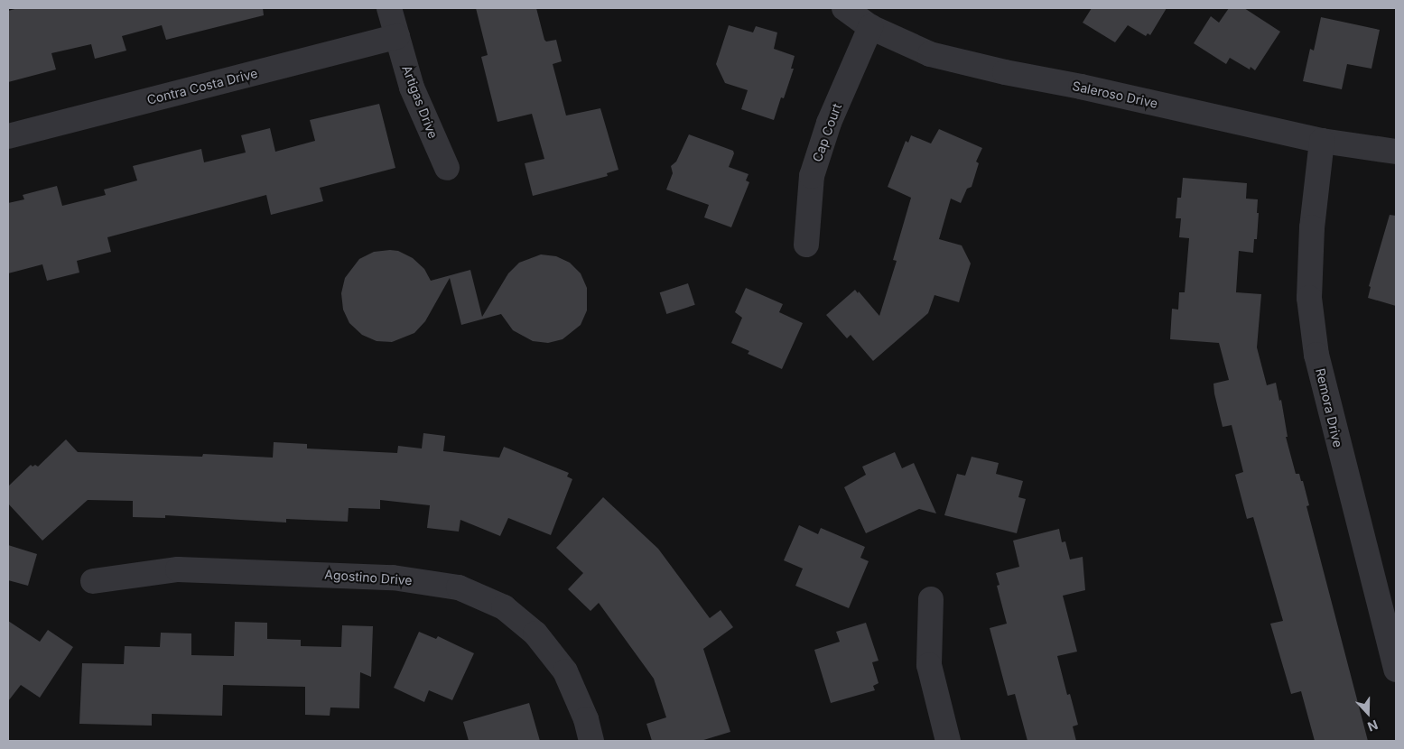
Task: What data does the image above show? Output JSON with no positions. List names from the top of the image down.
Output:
{
  "streets": {
    "street": [
      "Contra Costa Drive",
      "Saleroso Drive",
      "Artigas Drive",
      "Cap Court",
      "Remora Drive",
      "Agostino Drive"
    ]
  },
  "crossings": [
    ["Contra Costa Drive", "Artigas Drive"],
    ["Saleroso Drive", "Cap Court"],
    ["Saleroso Drive", "Remora Drive"]
  ],
  "north": "bottom"
}
